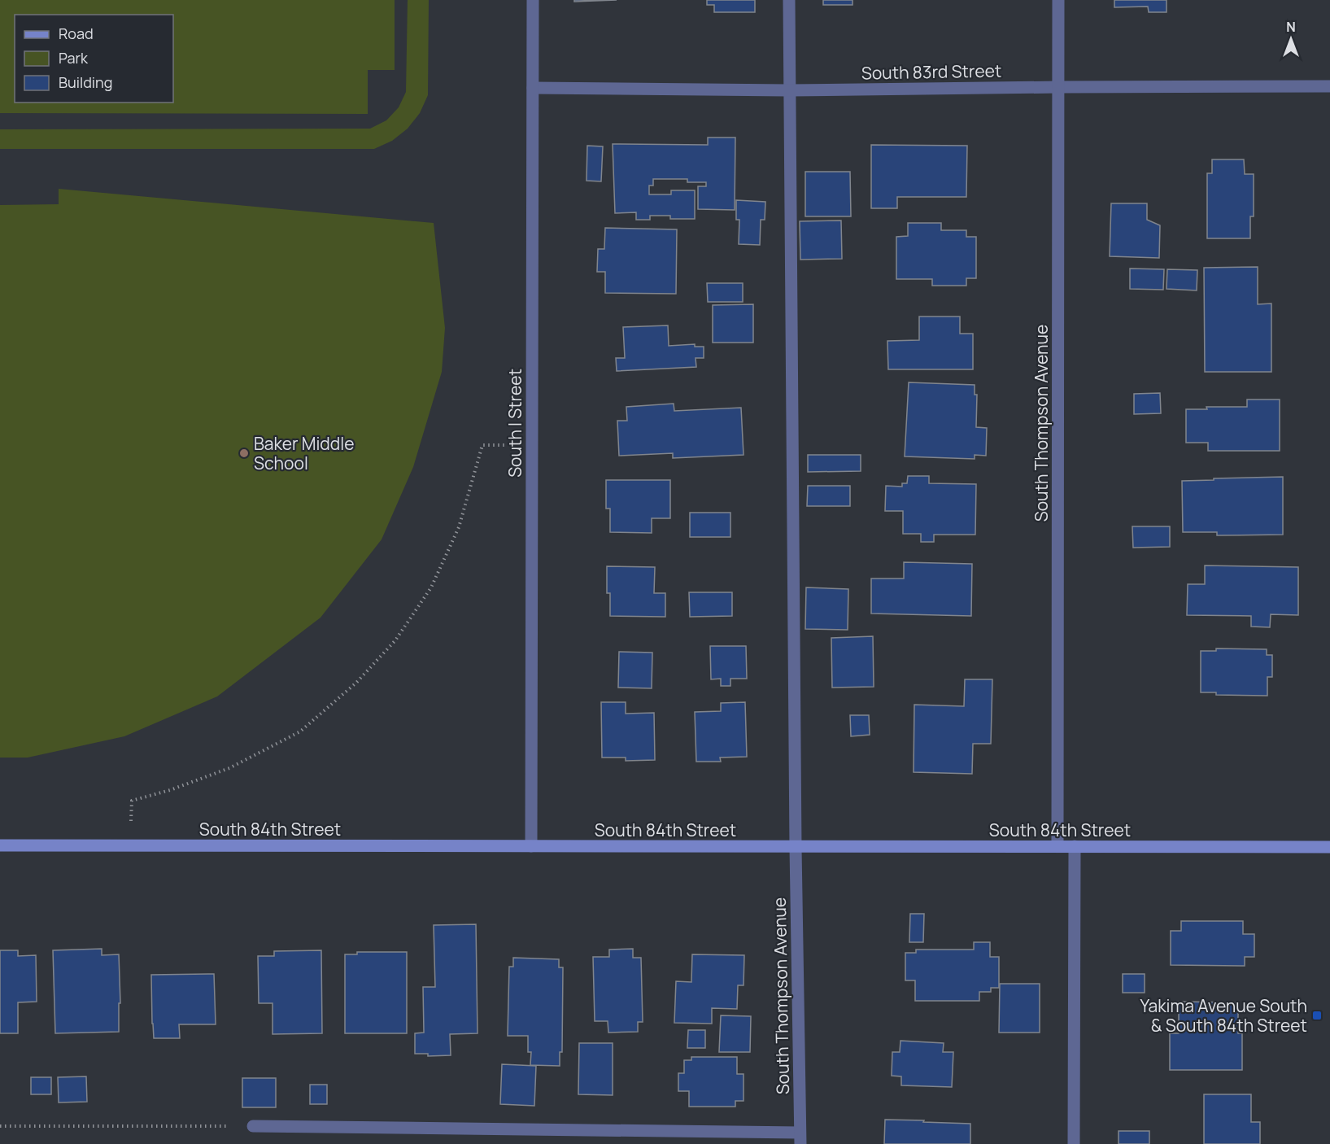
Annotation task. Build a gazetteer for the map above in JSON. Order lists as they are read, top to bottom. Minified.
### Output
{"streets":{"main road":["South 84th Street"],"street":["South 83rd Street","South I Street","South Thompson Avenue"]},"crossings":[["South 83rd Street","South I Street"],["South 83rd Street","South Thompson Avenue"],["South I Street","South 84th Street"],["South Thompson Avenue","South 84th Street"]],"places":{"other":["Baker Middle School"],"transit":["Yakima Avenue South & South 84th Street"]},"legend":["Road","Park","Building"],"north":"top"}
